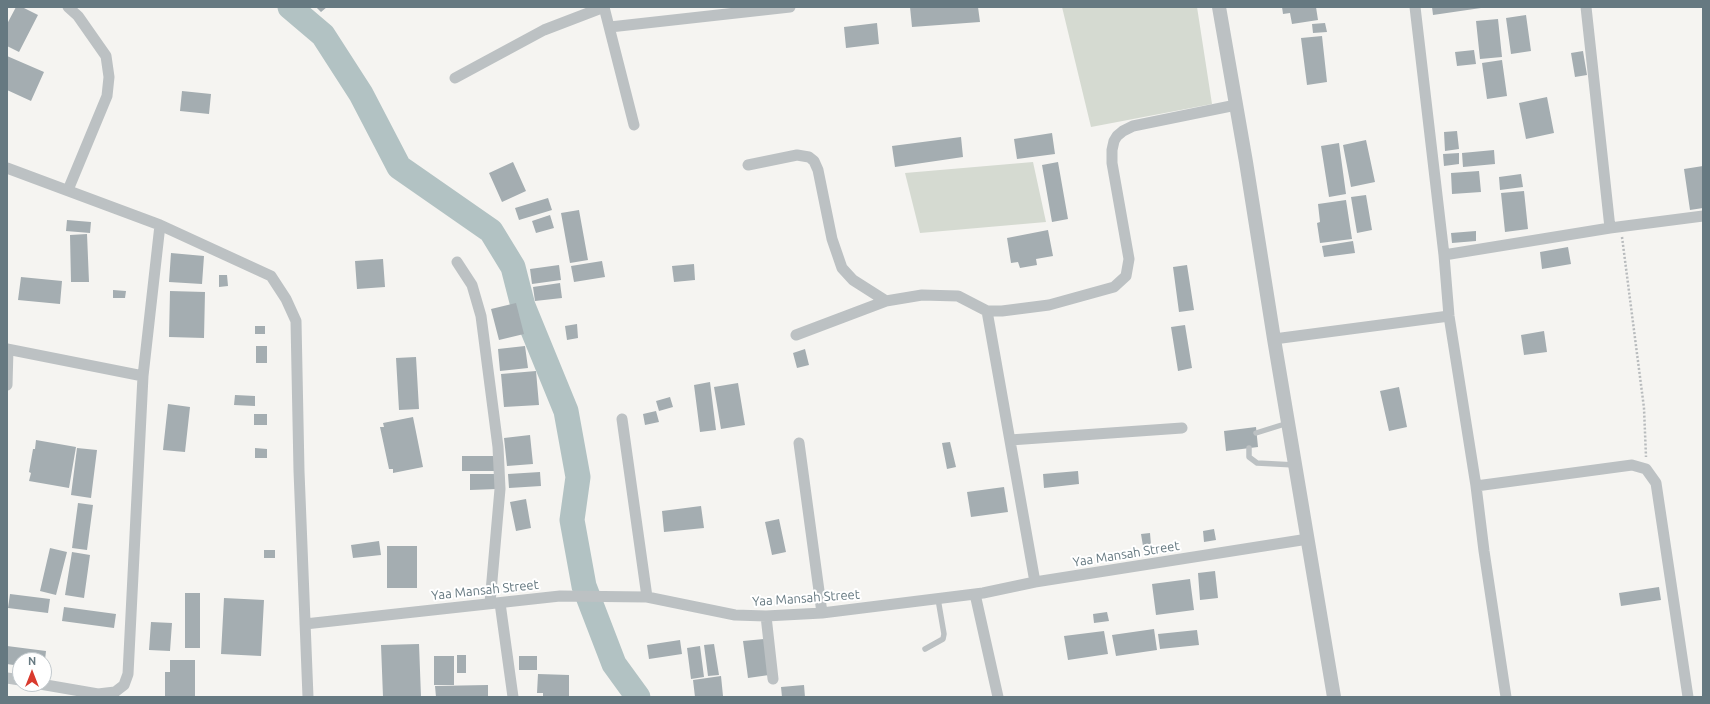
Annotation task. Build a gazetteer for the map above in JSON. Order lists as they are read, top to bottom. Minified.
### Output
{"streets":{"street":["Yaa Mansah Street"]},"north":"top"}
